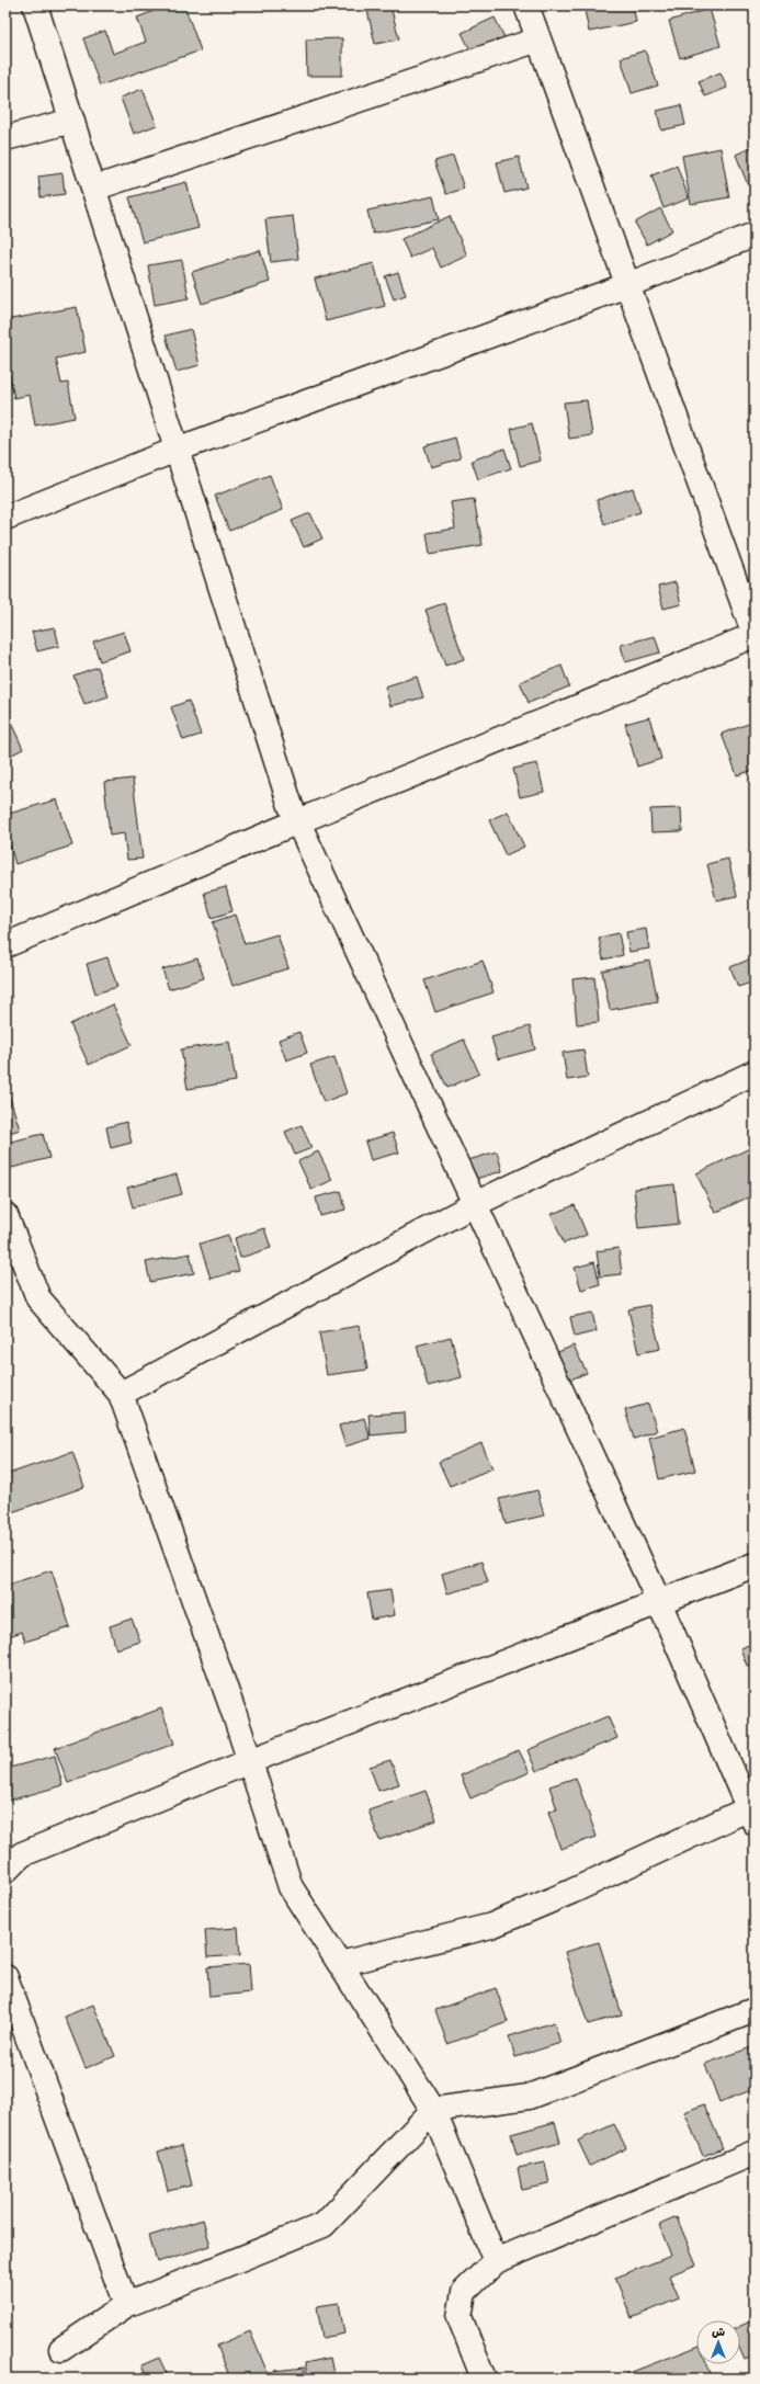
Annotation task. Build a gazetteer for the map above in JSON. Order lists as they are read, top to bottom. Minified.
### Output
{"north":"top"}
